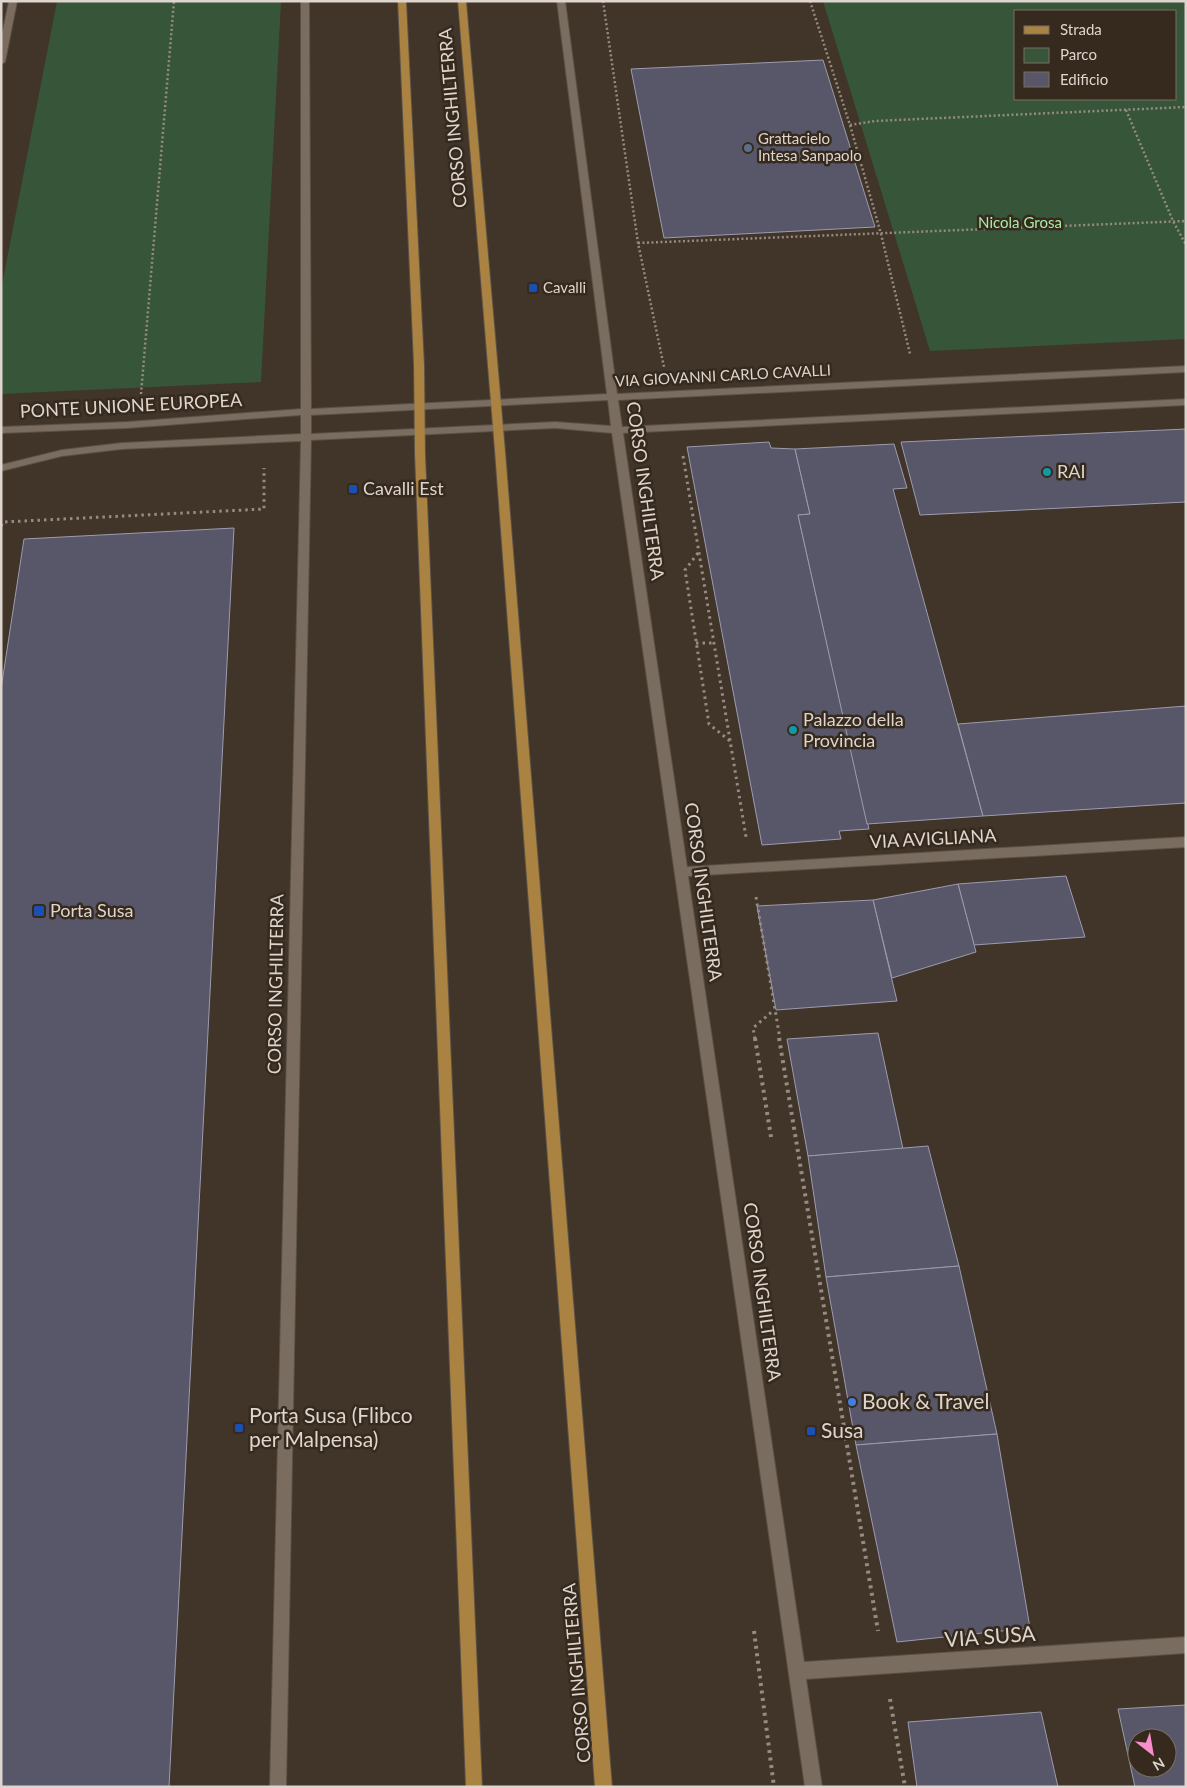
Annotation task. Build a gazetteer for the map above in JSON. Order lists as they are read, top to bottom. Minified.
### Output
{"streets":{"main road":["CORSO INGHILTERRA"],"street":["VIA GIOVANNI CARLO CAVALLI","PONTE UNIONE EUROPEA","VIA AVIGLIANA","VIA SUSA"]},"crossings":[["CORSO INGHILTERRA","VIA GIOVANNI CARLO CAVALLI"],["CORSO INGHILTERRA","VIA AVIGLIANA"],["CORSO INGHILTERRA","VIA SUSA"],["VIA GIOVANNI CARLO CAVALLI","PONTE UNIONE EUROPEA"]],"parks":["Nicola Grosa"],"places":{"other":["Grattacielo Intesa Sanpaolo","RAI","Palazzo della Provincia","Book & Travel"],"transit":["Cavalli","Cavalli Est","Porta Susa","Porta Susa (Flibco per Malpensa)","Susa"]},"legend":["Strada","Parco","Edificio"],"north":"bottom right"}
